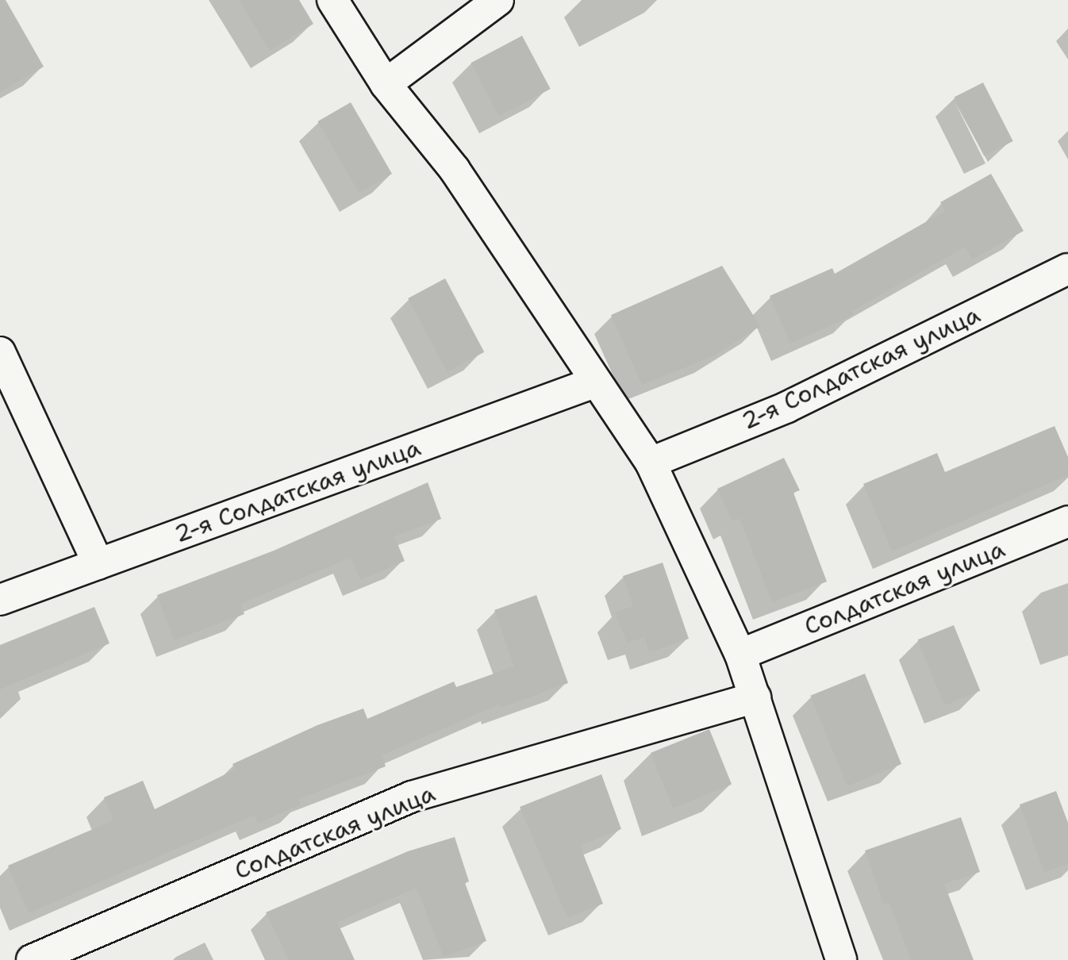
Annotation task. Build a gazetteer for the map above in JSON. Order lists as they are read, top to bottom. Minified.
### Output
{"streets":{"street":["2-я Солдатская улица","Солдатская улица"]}}
